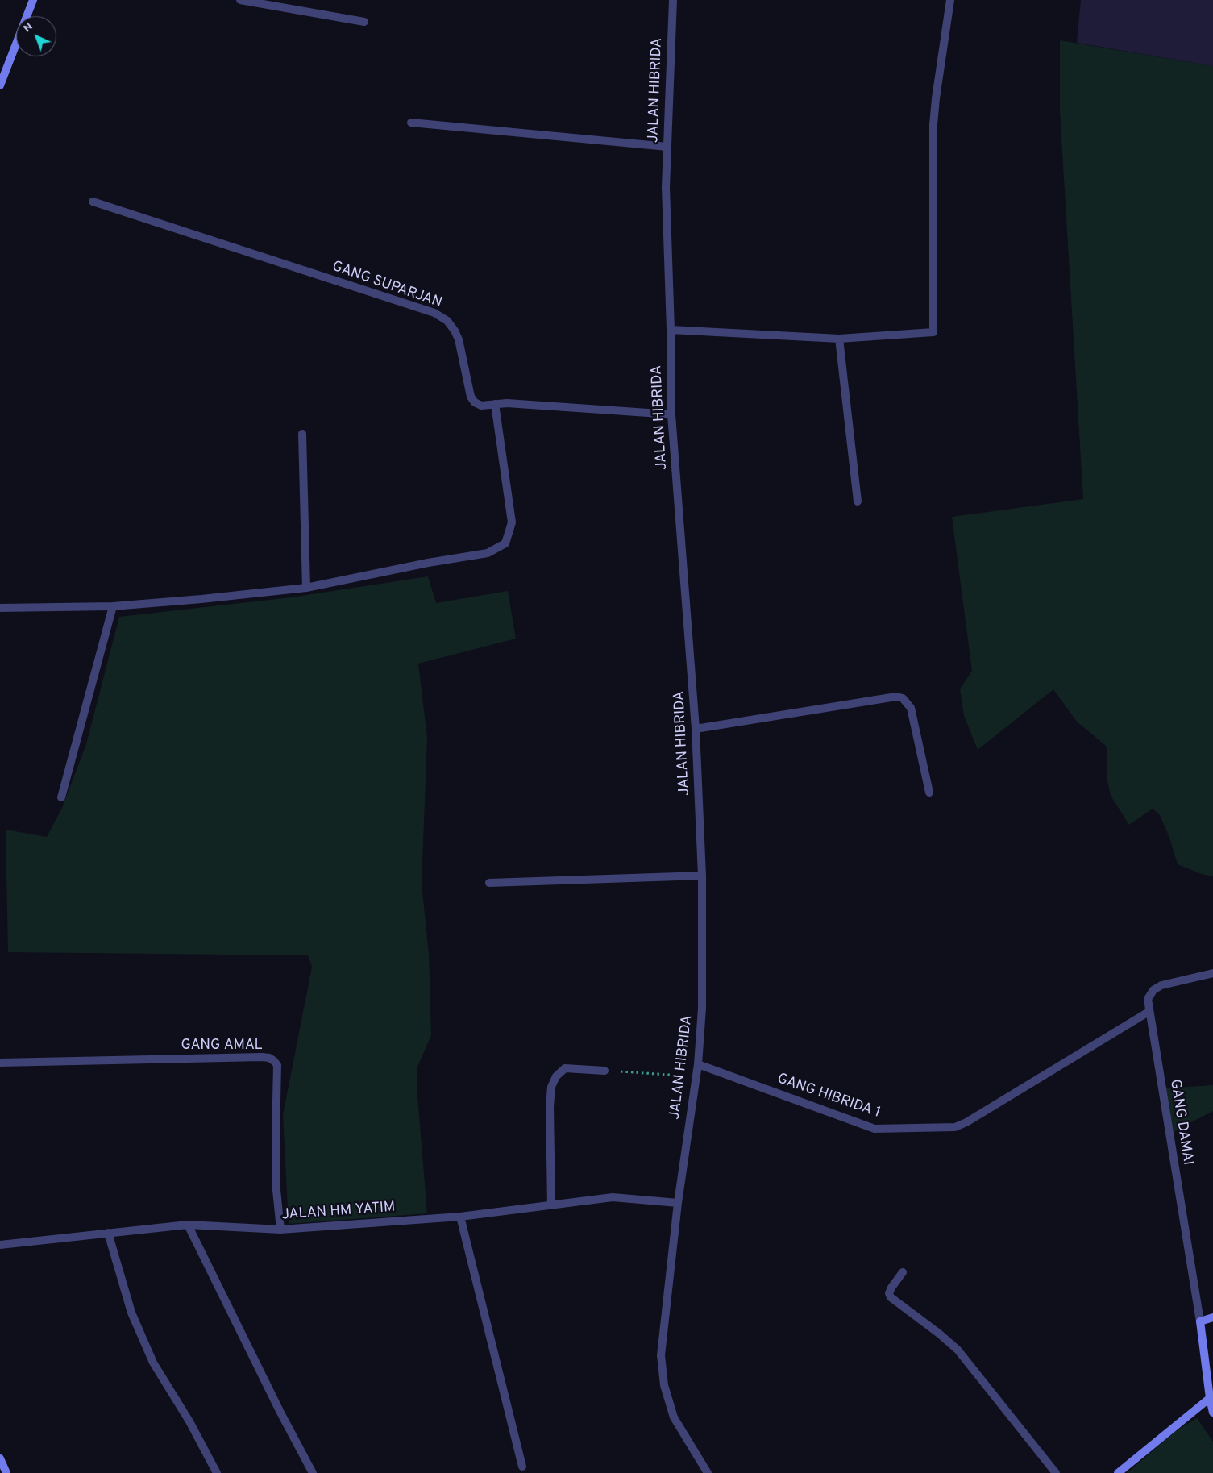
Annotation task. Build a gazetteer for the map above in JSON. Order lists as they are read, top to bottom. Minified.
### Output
{"streets":{"street":["JALAN HIBRIDA","GANG SUPARJAN","GANG AMAL","GANG HIBRIDA 1","GANG DAMAI","JALAN HM YATIM"]},"crossings":[["JALAN HIBRIDA","GANG SUPARJAN"],["JALAN HIBRIDA","GANG HIBRIDA 1"],["JALAN HIBRIDA","JALAN HM YATIM"],["GANG AMAL","JALAN HM YATIM"],["GANG HIBRIDA 1","GANG DAMAI"]],"north":"top left"}
